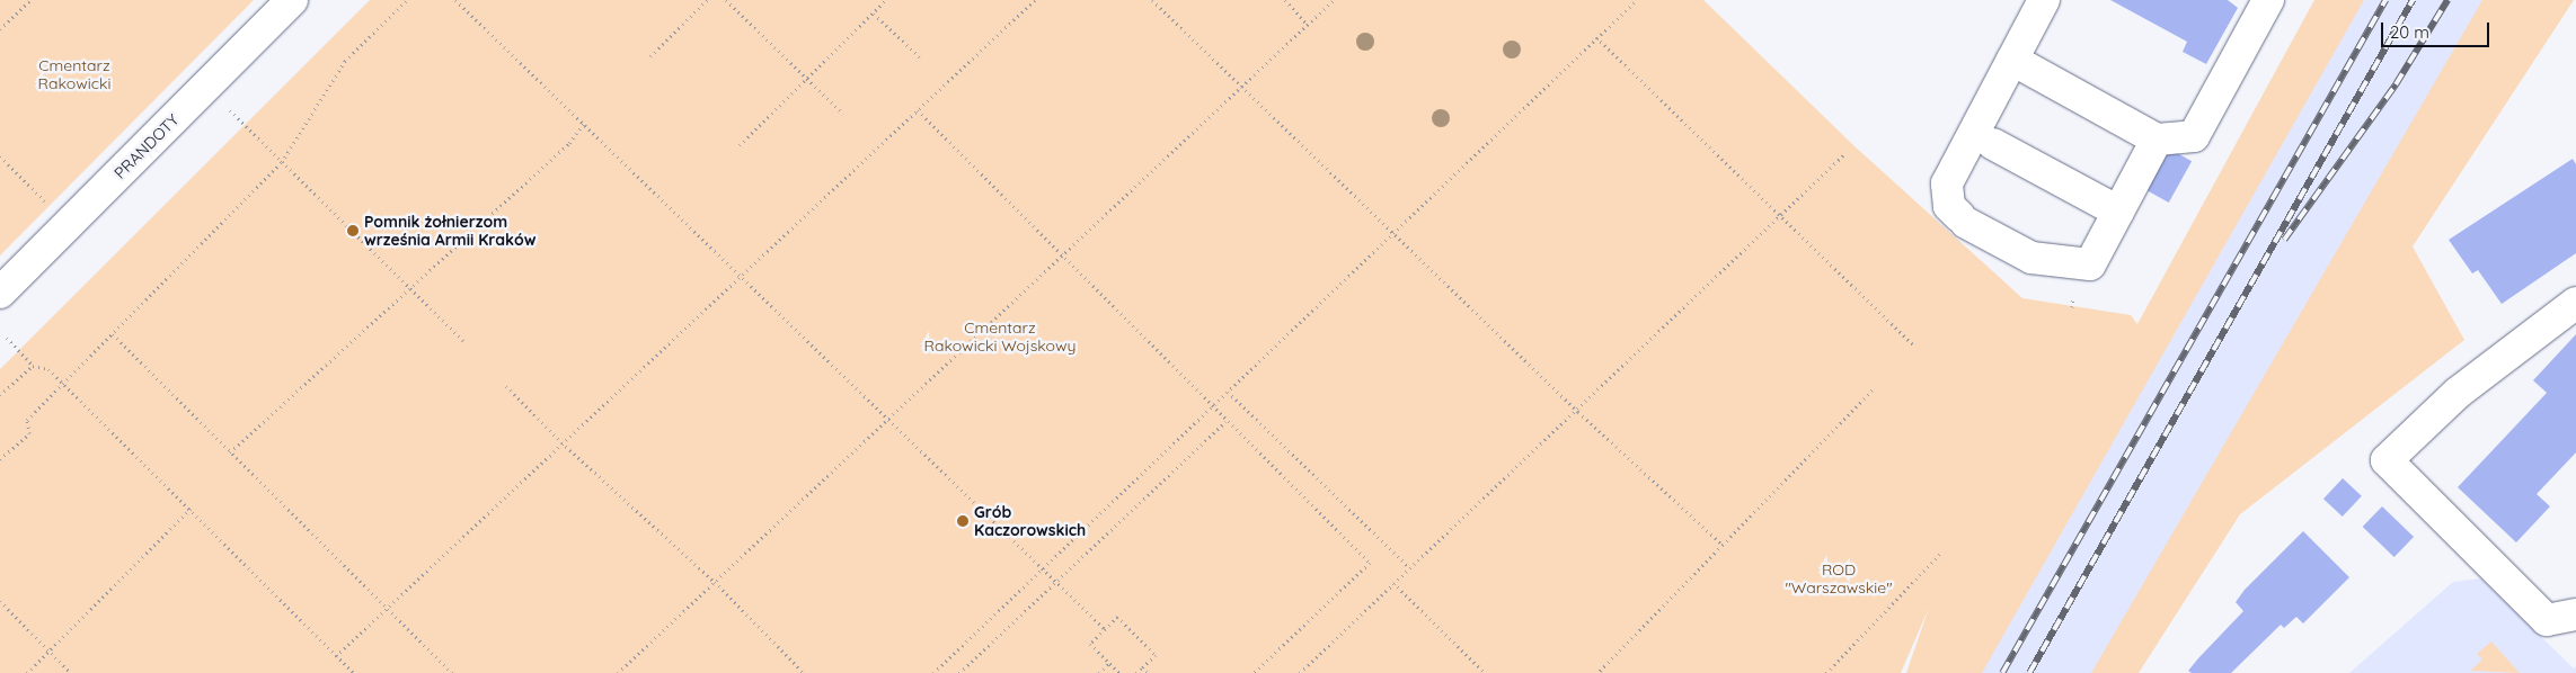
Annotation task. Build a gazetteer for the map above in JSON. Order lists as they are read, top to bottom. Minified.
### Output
{"streets":{"street":["PRANDOTY"]},"parks":["Cmentarz Rakowicki","Cmentarz Rakowicki Wojskowy","ROD \"Warszawskie\""],"places":["Pomnik żołnierzom września Armii Kraków","Grób Kaczorowskich"],"scale_bar":"20 m"}
